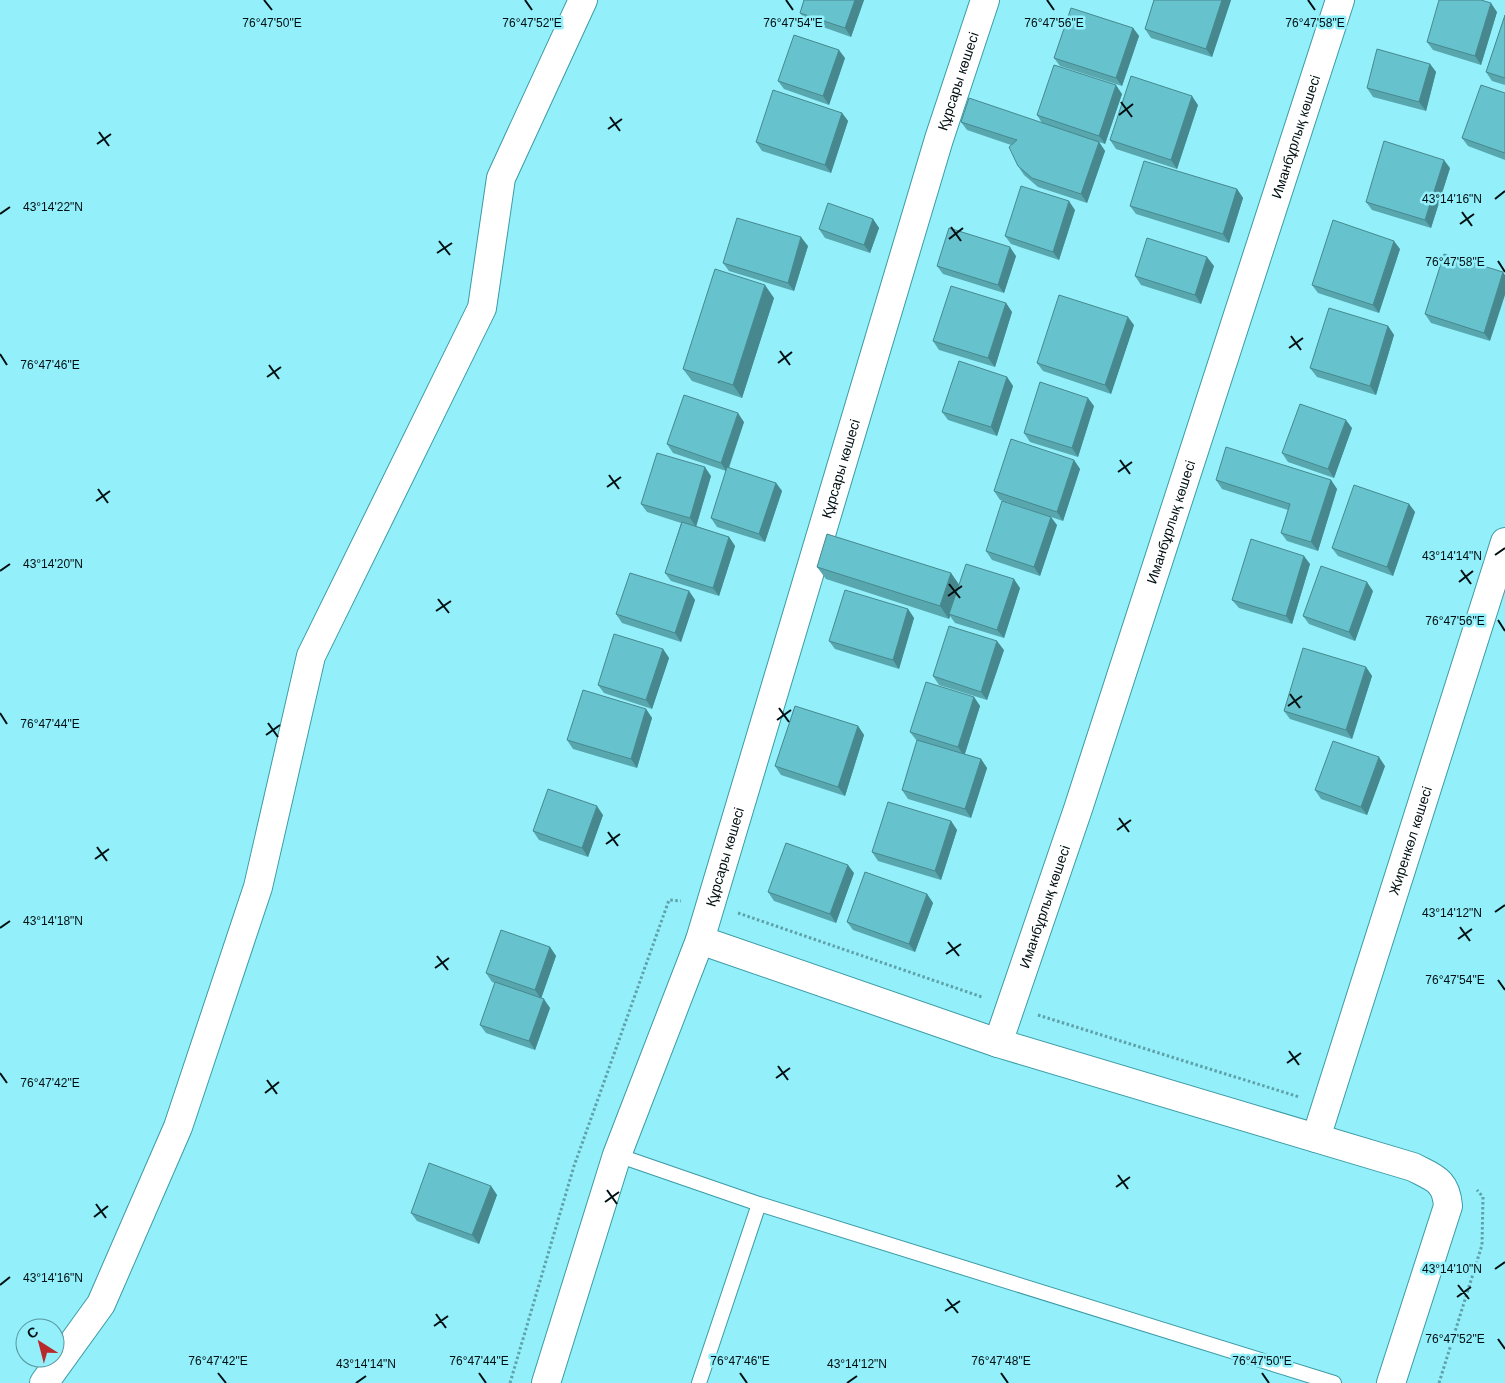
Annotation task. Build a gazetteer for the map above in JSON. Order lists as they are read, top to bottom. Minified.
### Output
{"streets":{"street":["Құрсары көшесі","Иманбұрлық көшесі","Жиренкөл көшесі"]},"north":"top left","coordinates":["76°47'50\"E","76°47'52\"E","76°47'54\"E","76°47'56\"E","76°47'58\"E","43°14'16\"N","43°14'22\"N","76°47'46\"E","43°14'14\"N","43°14'20\"N","76°47'44\"E","43°14'12\"N","43°14'18\"N","76°47'42\"E","43°14'10\"N","76°47'48\"E"]}
